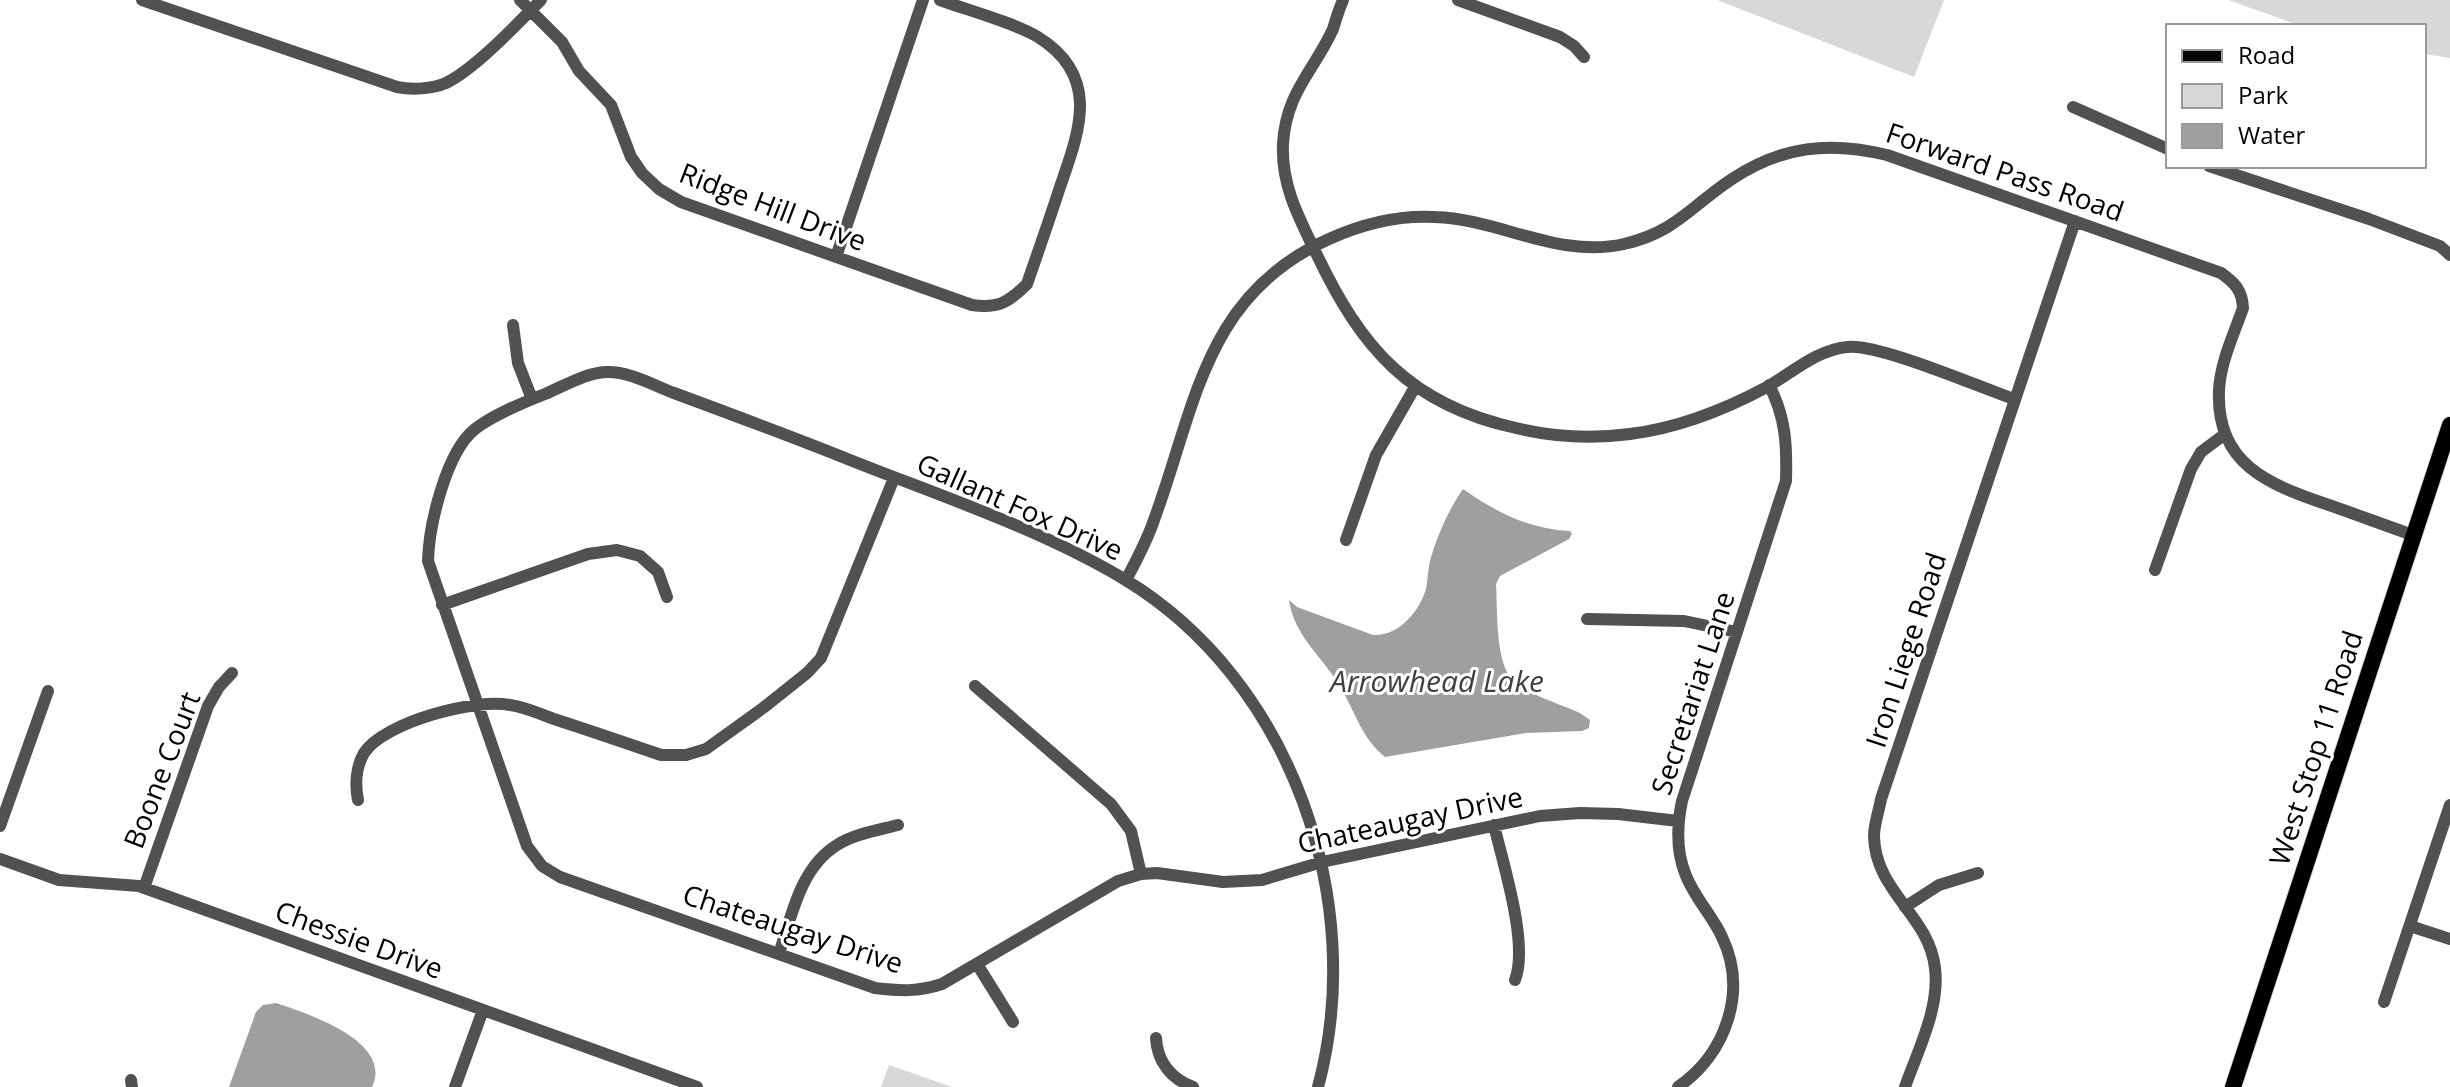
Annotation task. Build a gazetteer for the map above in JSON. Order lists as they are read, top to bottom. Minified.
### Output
{"streets":{"main road":["West Stop 11 Road"],"street":["Forward Pass Road","Ridge Hill Drive","Gallant Fox Drive","Iron Liege Road","Secretariat Lane","Boone Court","Chateaugay Drive","Chessie Drive"]},"crossings":[["Forward Pass Road","Gallant Fox Drive"],["Forward Pass Road","Iron Liege Road"],["Gallant Fox Drive","Chateaugay Drive"],["Secretariat Lane","Chateaugay Drive"],["Boone Court","Chessie Drive"]],"water":["Arrowhead Lake"],"legend":["Road","Park","Water"]}
